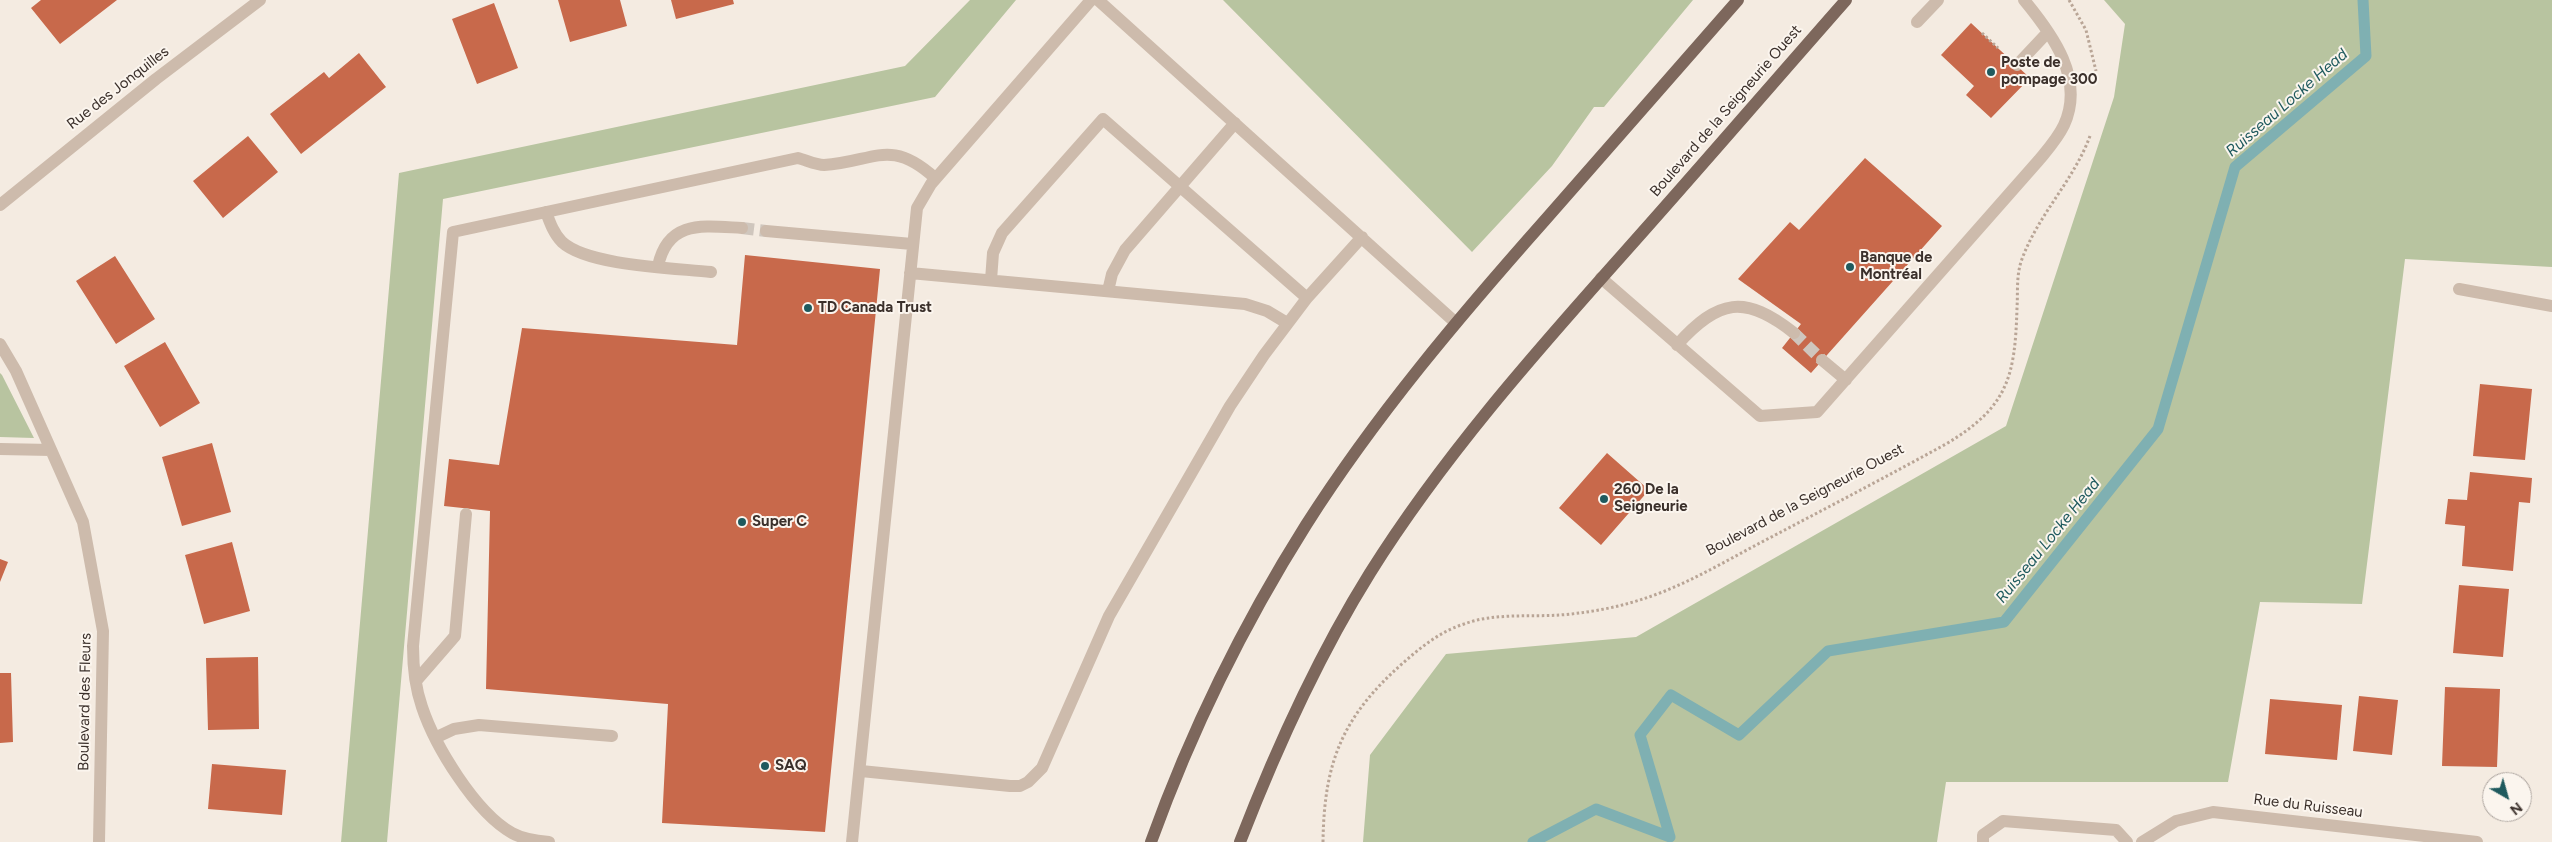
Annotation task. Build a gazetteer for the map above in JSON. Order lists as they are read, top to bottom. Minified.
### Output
{"streets":{"main road":["Boulevard de la Seigneurie Ouest"],"street":["Rue des Jonquilles","Boulevard des Fleurs","Rue du Ruisseau"]},"water":["Ruisseau Locke Head"],"places":["Poste de pompage 300","Banque de Montréal","TD Canada Trust","260 De la Seigneurie","Super C","SAQ"],"north":"bottom right"}
